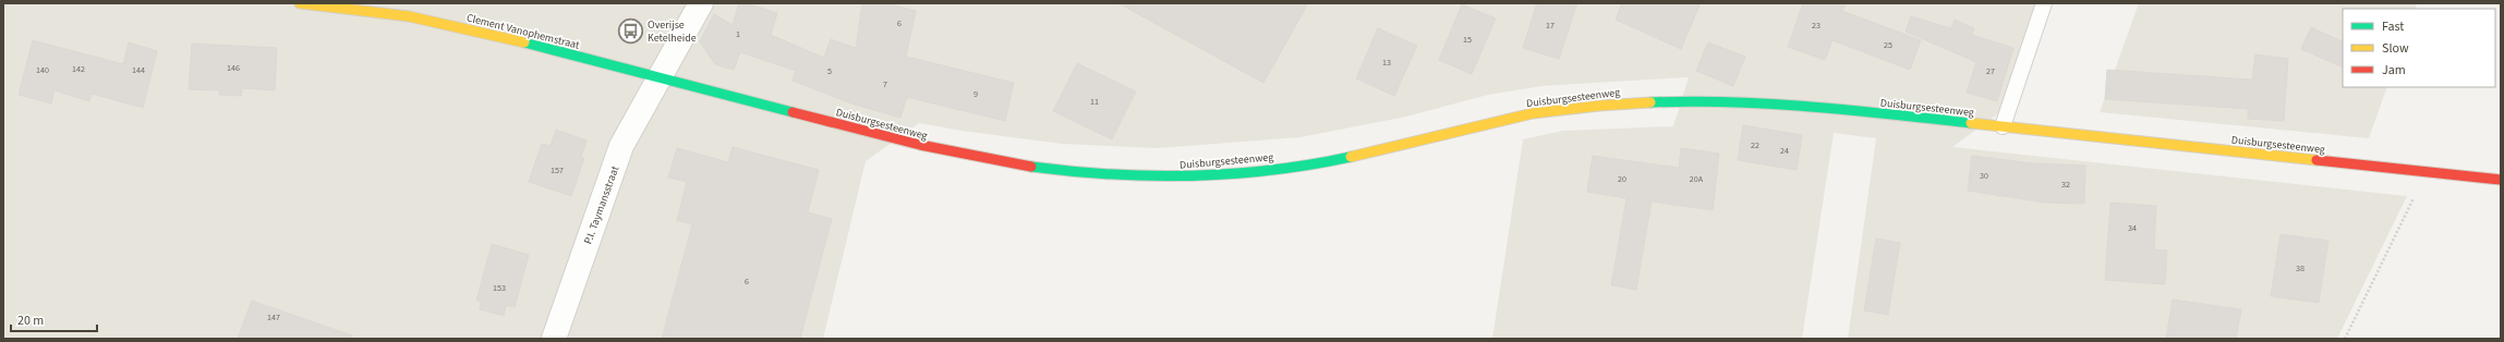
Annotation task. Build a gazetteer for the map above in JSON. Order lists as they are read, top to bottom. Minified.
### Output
{"streets":{"street":["Clement Vanophemstraat","Duisburgsesteenweg","P.I. Taymansstraat"]},"crossings":[["Clement Vanophemstraat","Duisburgsesteenweg"],["Clement Vanophemstraat","P.I. Taymansstraat"],["Duisburgsesteenweg","P.I. Taymansstraat"]],"places":{"bus stop":["Overijse Ketelheide"]},"house_numbers":["6","17","23","1","15","25","13","146","142","140","144","5","27","7","9","11","22","24","157","30","20","20A","32","34","38","6","153","147"],"legend":["Fast","Slow","Jam"],"scale_bar":"20 m"}
